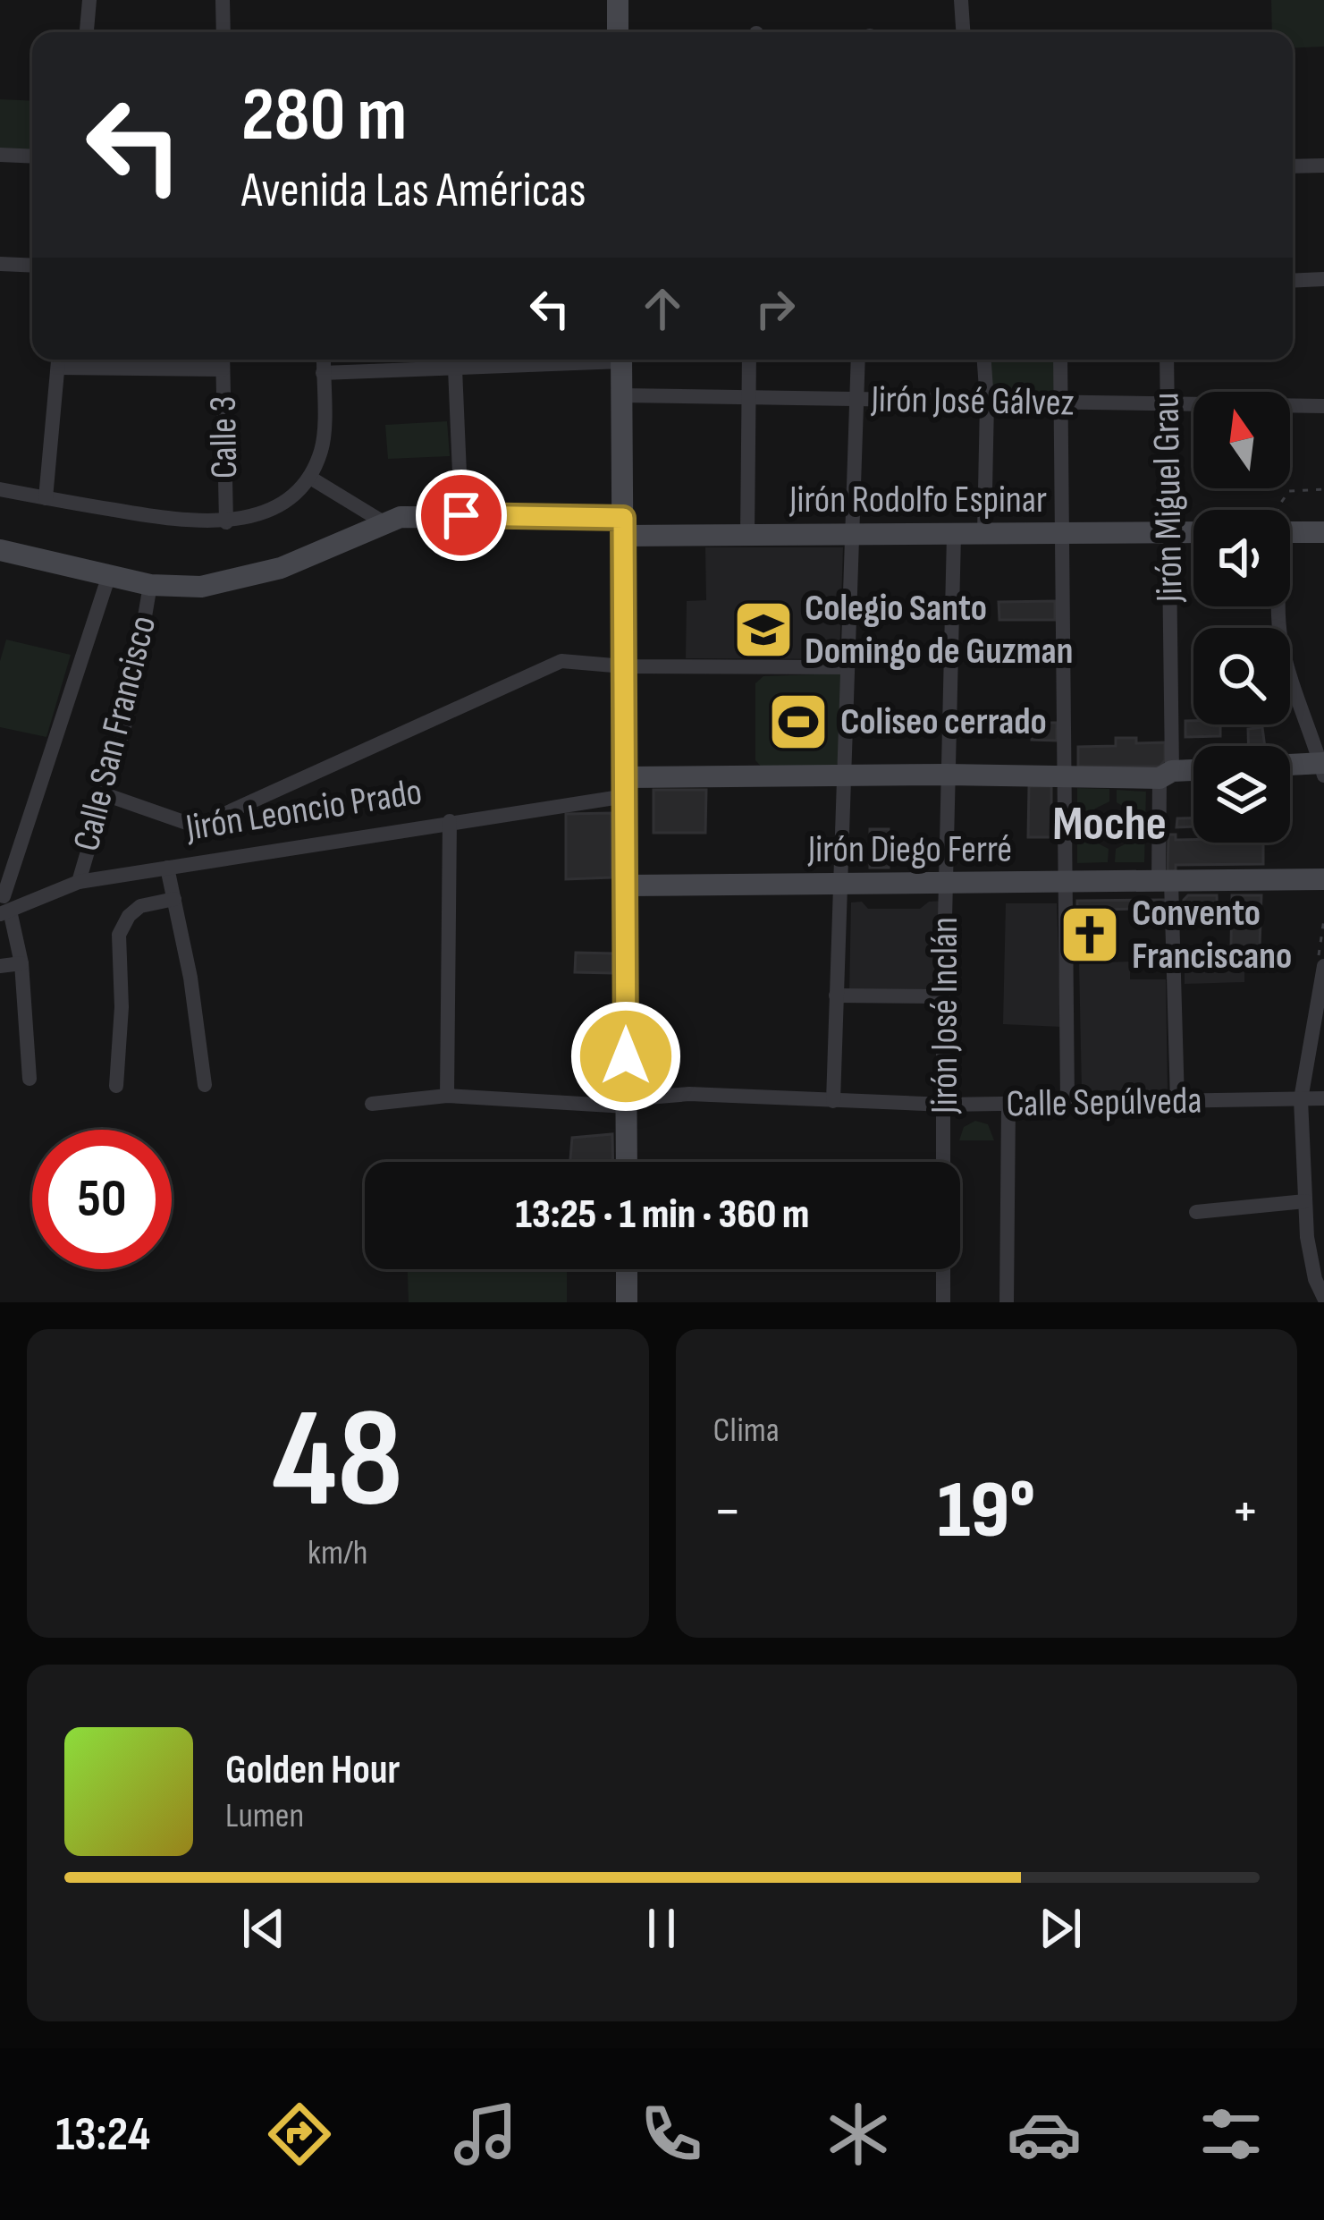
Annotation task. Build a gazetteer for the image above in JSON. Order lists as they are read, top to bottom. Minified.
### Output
{"streets":{"street":["Jirón José Gálvez","Calle 3","Jirón Miguel Grau","Jirón Rodolfo Espinar","Calle San Francisco","Jirón Leoncio Prado","Jirón Diego Ferré","Jirón José Inclán","Calle Sepúlveda"]},"crossings":[["Jirón José Gálvez","Jirón Miguel Grau"],["Jirón Miguel Grau","Jirón Rodolfo Espinar"],["Jirón Miguel Grau","Jirón Leoncio Prado"],["Jirón Miguel Grau","Jirón Diego Ferré"],["Jirón Miguel Grau","Calle Sepúlveda"],["Jirón Rodolfo Espinar","Calle San Francisco"],["Jirón Rodolfo Espinar","Jirón José Inclán"],["Calle San Francisco","Jirón Leoncio Prado"],["Jirón Leoncio Prado","Jirón José Inclán"],["Jirón Diego Ferré","Jirón José Inclán"],["Jirón José Inclán","Calle Sepúlveda"]],"districts":["Moche"],"places":{"school or university":["Colegio Santo Domingo de Guzman"],"sports":["Coliseo cerrado"],"church":["Convento Franciscano"]},"north":"top","page":{"turn":["280 m","Avenida Las Américas"],"limit":"50","trip":"13:25 · 1 min · 360 m","tile":[["48","km/h"],"Clima"],"heat":["−","19°","+"],"song":["Golden Hour","Lumen"],"tabs":"13:24"}}
